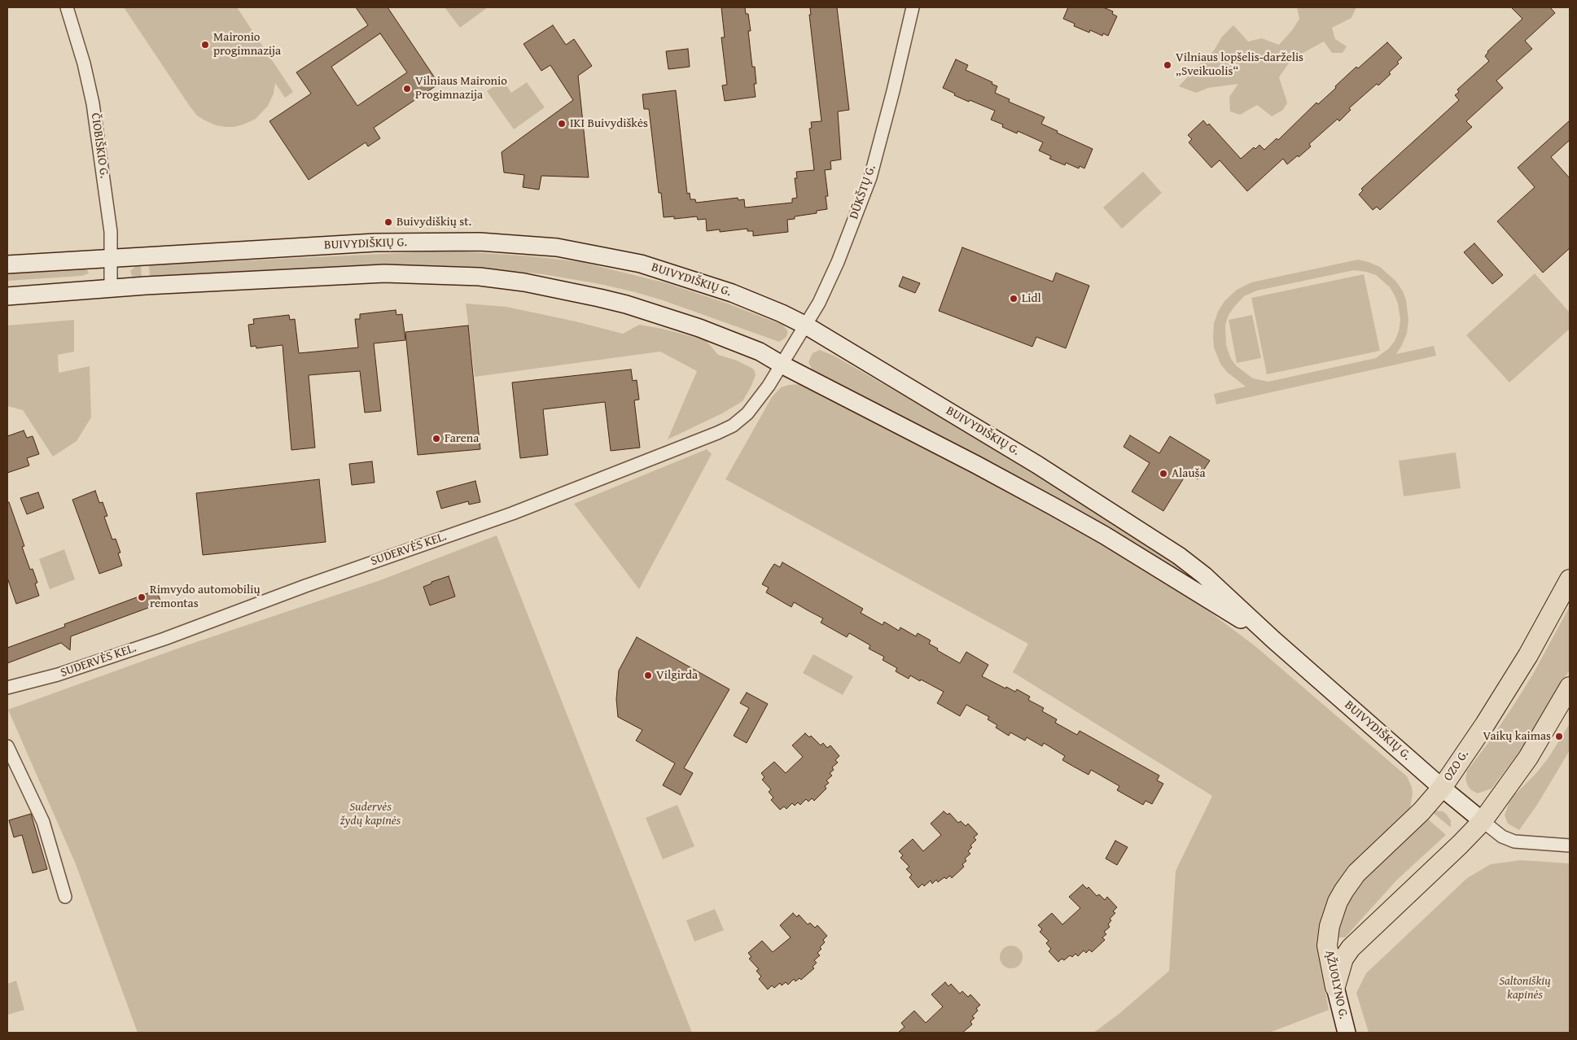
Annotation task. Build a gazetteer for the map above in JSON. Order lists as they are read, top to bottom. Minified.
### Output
{"streets":{"main road":["BUIVYDIŠKIŲ G.","OZO G.","ĄŽUOLYNO G."],"street":["ČIOBIŠKIO G.","DŪKŠTŲ G.","SUDERVĖS KEL."]},"crossings":[["ČIOBIŠKIO G.","BUIVYDIŠKIŲ G."],["DŪKŠTŲ G.","BUIVYDIŠKIŲ G."],["DŪKŠTŲ G.","SUDERVĖS KEL."],["BUIVYDIŠKIŲ G.","SUDERVĖS KEL."],["BUIVYDIŠKIŲ G.","OZO G."],["OZO G.","ĄŽUOLYNO G."]],"parks":["Sudervės žydų kapinės","Saltoniškių kapinės"],"places":["Maironio progimnazija","Vilniaus lopšelis-darželis „Sveikuolis“","Vilniaus Maironio Progimnazija","IKI Buivydiškės","Buivydiškių st.","Lidl","Farena","Alauša","Rimvydo automobilių remontas","Vilgirda","Vaikų kaimas"]}
